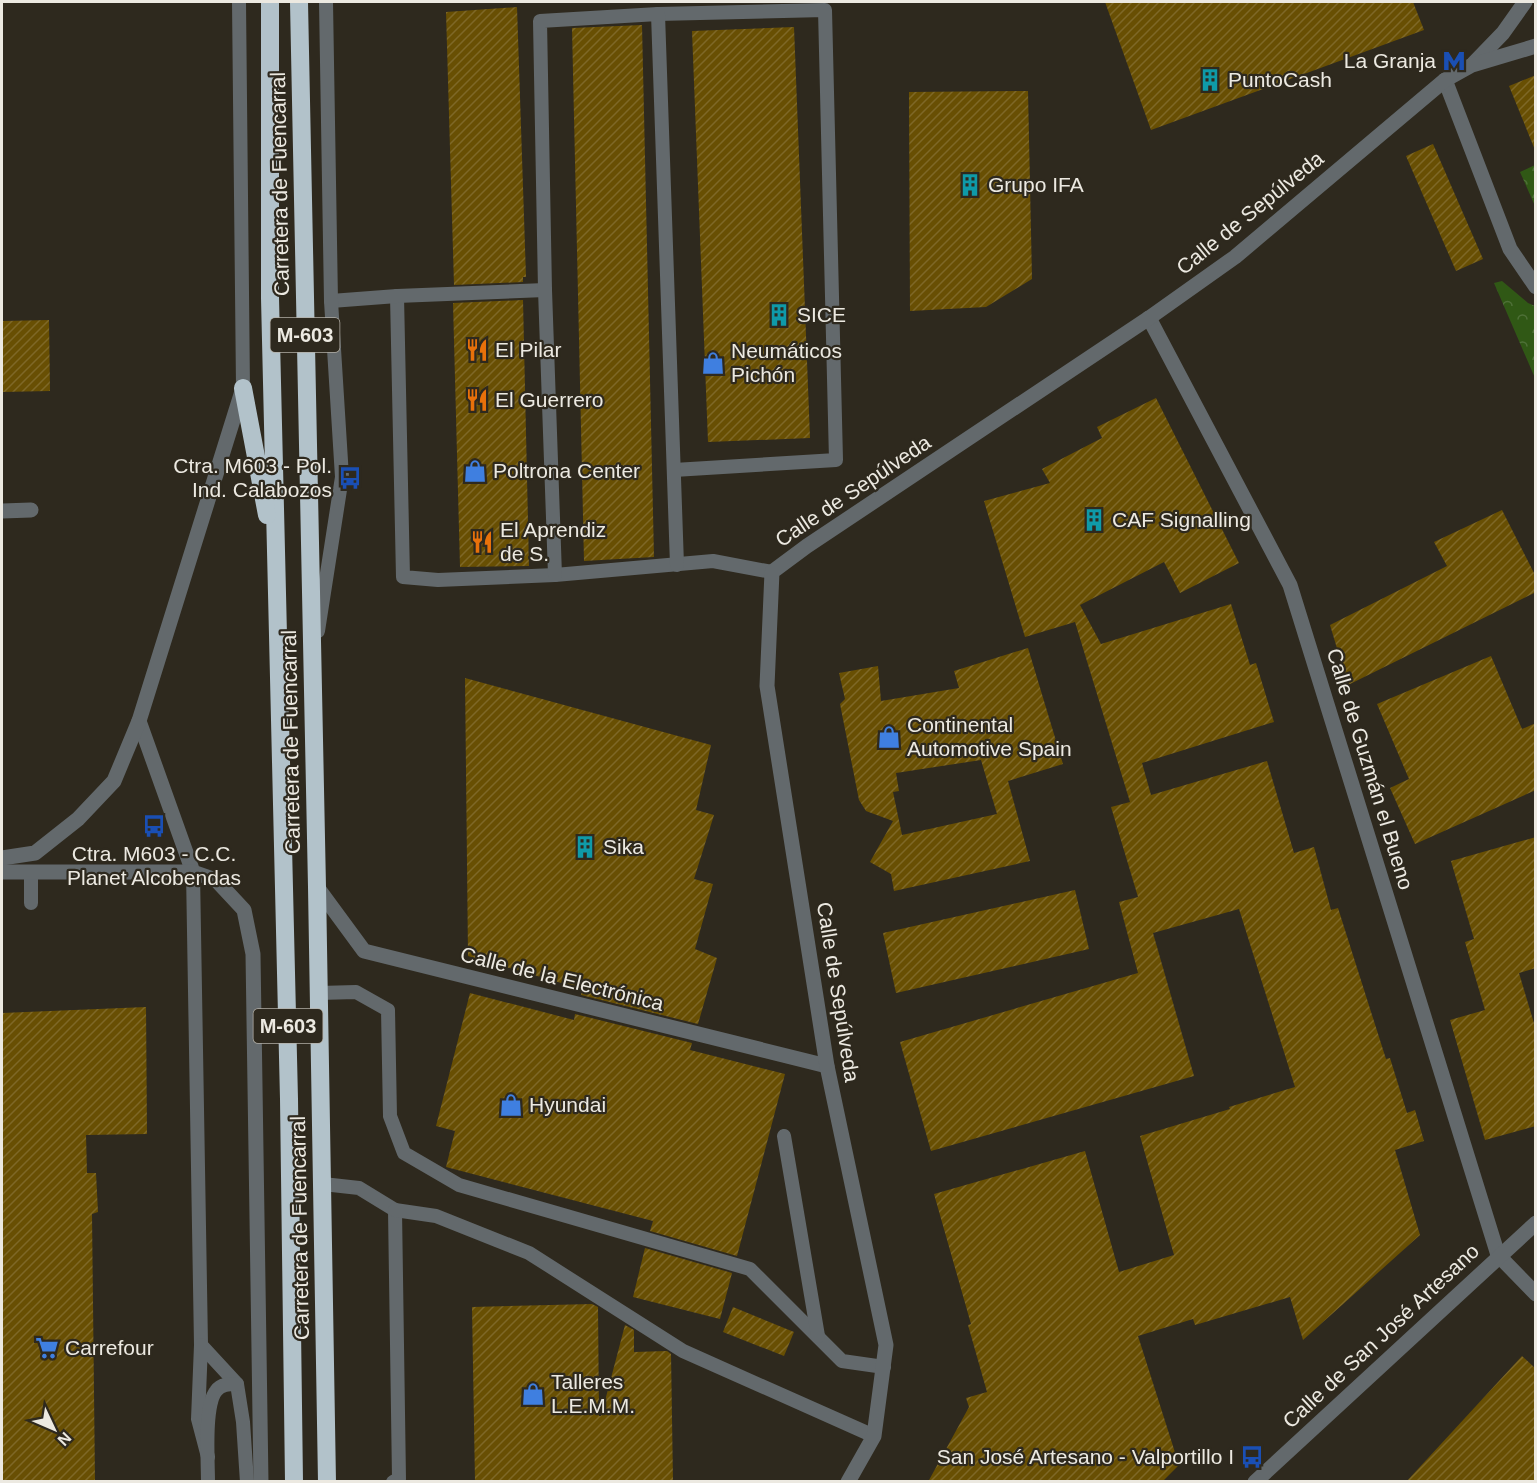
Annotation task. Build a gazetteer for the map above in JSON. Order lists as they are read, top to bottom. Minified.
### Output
{"streets":{"highway":["Carretera de Fuencarral","M-603"],"street":["Calle de Sepúlveda","Calle de Guzmán el Bueno","Calle de la Electrónica","Calle de San José Artesano"]},"crossings":[["Carretera de Fuencarral","Calle de la Electrónica"],["Calle de Sepúlveda","Calle de Guzmán el Bueno"],["Calle de Sepúlveda","Calle de la Electrónica"],["Calle de Guzmán el Bueno","Calle de San José Artesano"]],"places":{"metro station":["La Granja"],"building":["PuntoCash","Grupo IFA","SICE","CAF Signalling","Sika"],"restaurant":["El Pilar","El Guerrero","El Aprendiz de S."],"shop":["Neumáticos Pichón","Poltrona Center","Continental Automotive Spain","Hyundai","Talleres L.E.M.M."],"bus stop":["Ctra. M603 - Pol. Ind. Calabozos","Ctra. M603 - C.C. Planet Alcobendas","San José Artesano - Valportillo I"],"supermarket":["Carrefour"]},"north":"bottom right"}
